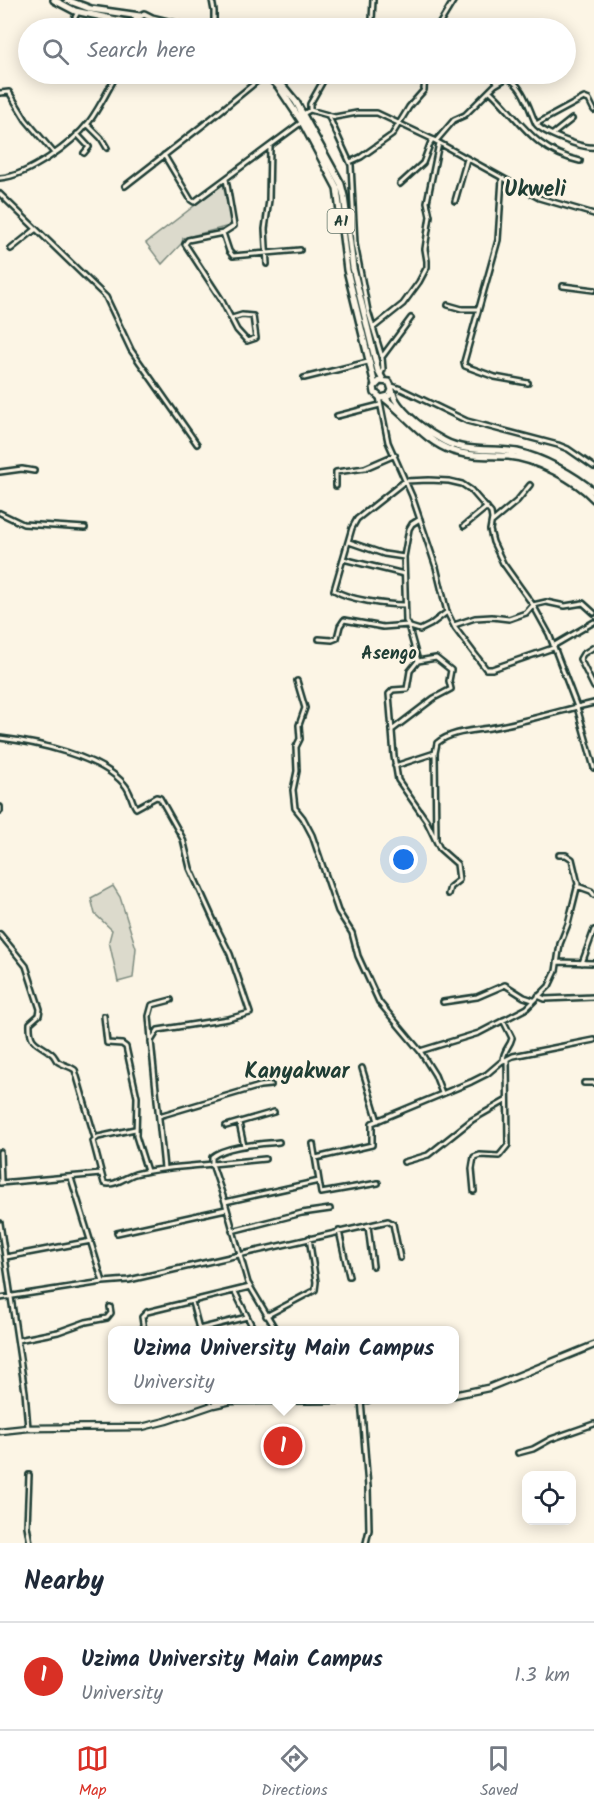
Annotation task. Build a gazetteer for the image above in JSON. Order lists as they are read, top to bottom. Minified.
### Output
{"streets":{"highway":["A1"]},"districts":["Ukweli","Asengo","Kanyakwar"],"page":{"search":"Search here","popup":["Uzima University Main Campus","University"],"pins":"1","heading":"Nearby","list":[{"mark":"1","name":"Uzima University Main Campus","note":"University","value":"1.3 km"}],"nav":["Map","Directions","Saved"]}}
